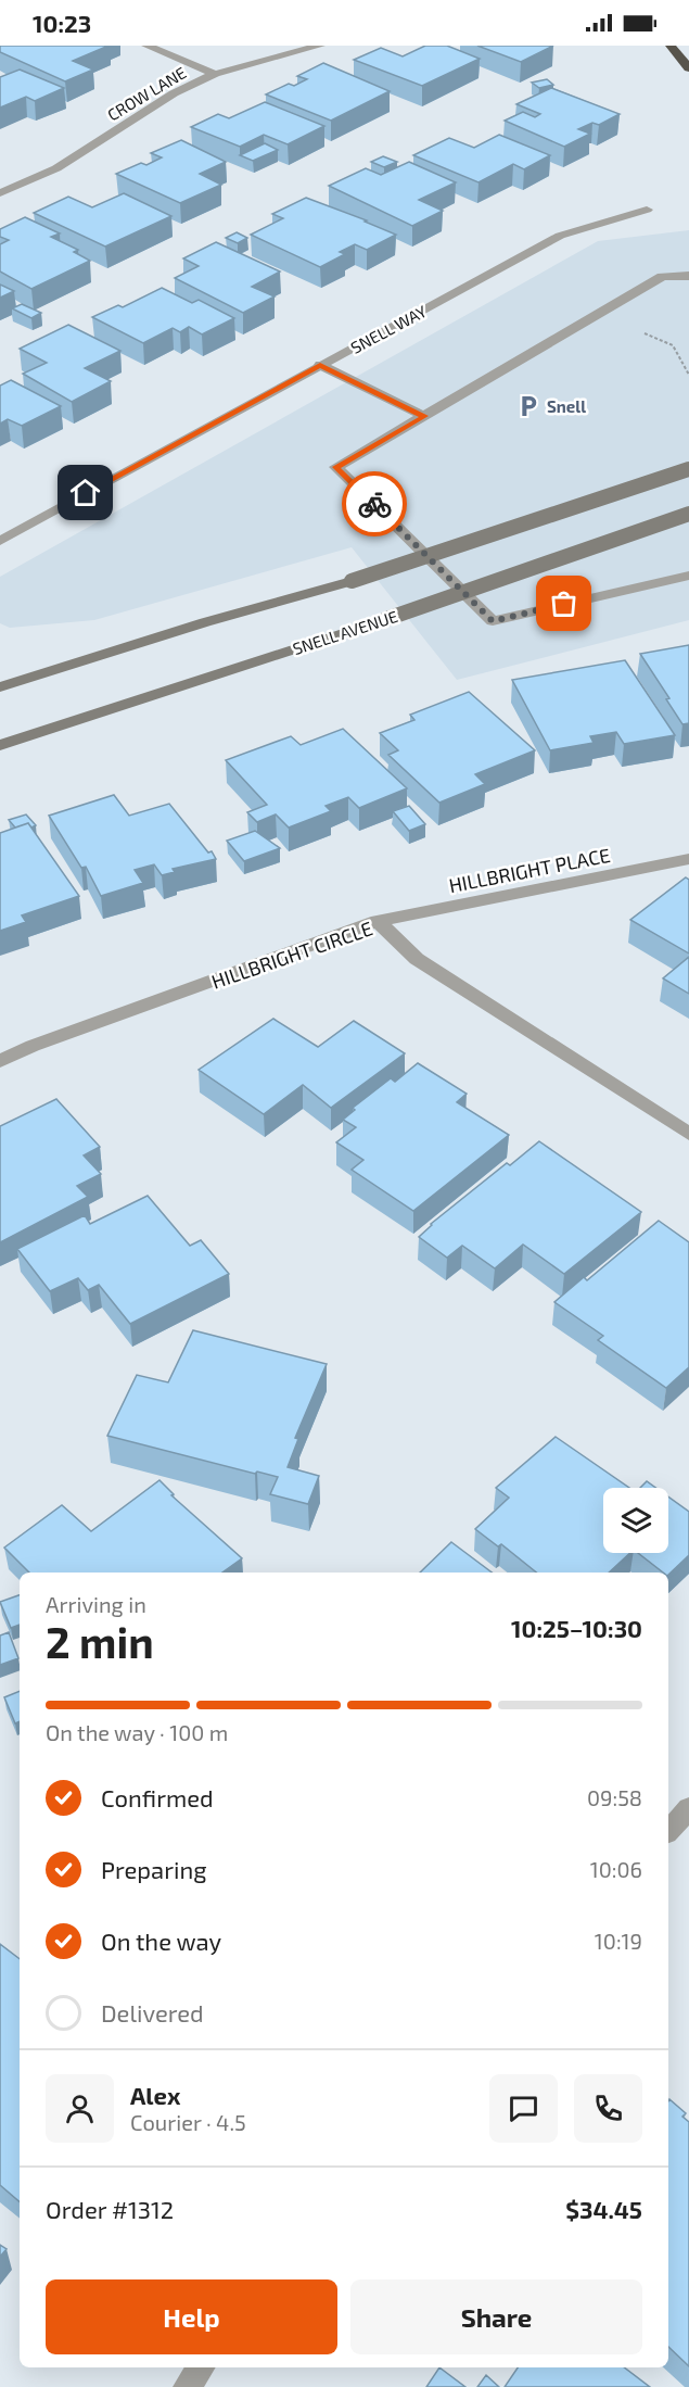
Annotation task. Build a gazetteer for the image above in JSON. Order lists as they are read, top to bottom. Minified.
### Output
{"streets":{"main road":["SNELL AVENUE"],"street":["CROW LANE","SNELL WAY","HILLBRIGHT PLACE","HILLBRIGHT CIRCLE"]},"crossings":[["HILLBRIGHT PLACE","HILLBRIGHT CIRCLE"]],"places":{"parking":["Snell"]},"page":{"status":"10:23","heading":["2 min","Arriving in","10:25–10:30"],"panel":["Alex","Courier · 4.5","Order #1312","$34.45"],"bar":"On the way · 100 m","list":[["Confirmed","09:58"],["Preparing","10:06"],["On the way","10:19"],"Delivered"],"buttons":["Help","Share"]}}
